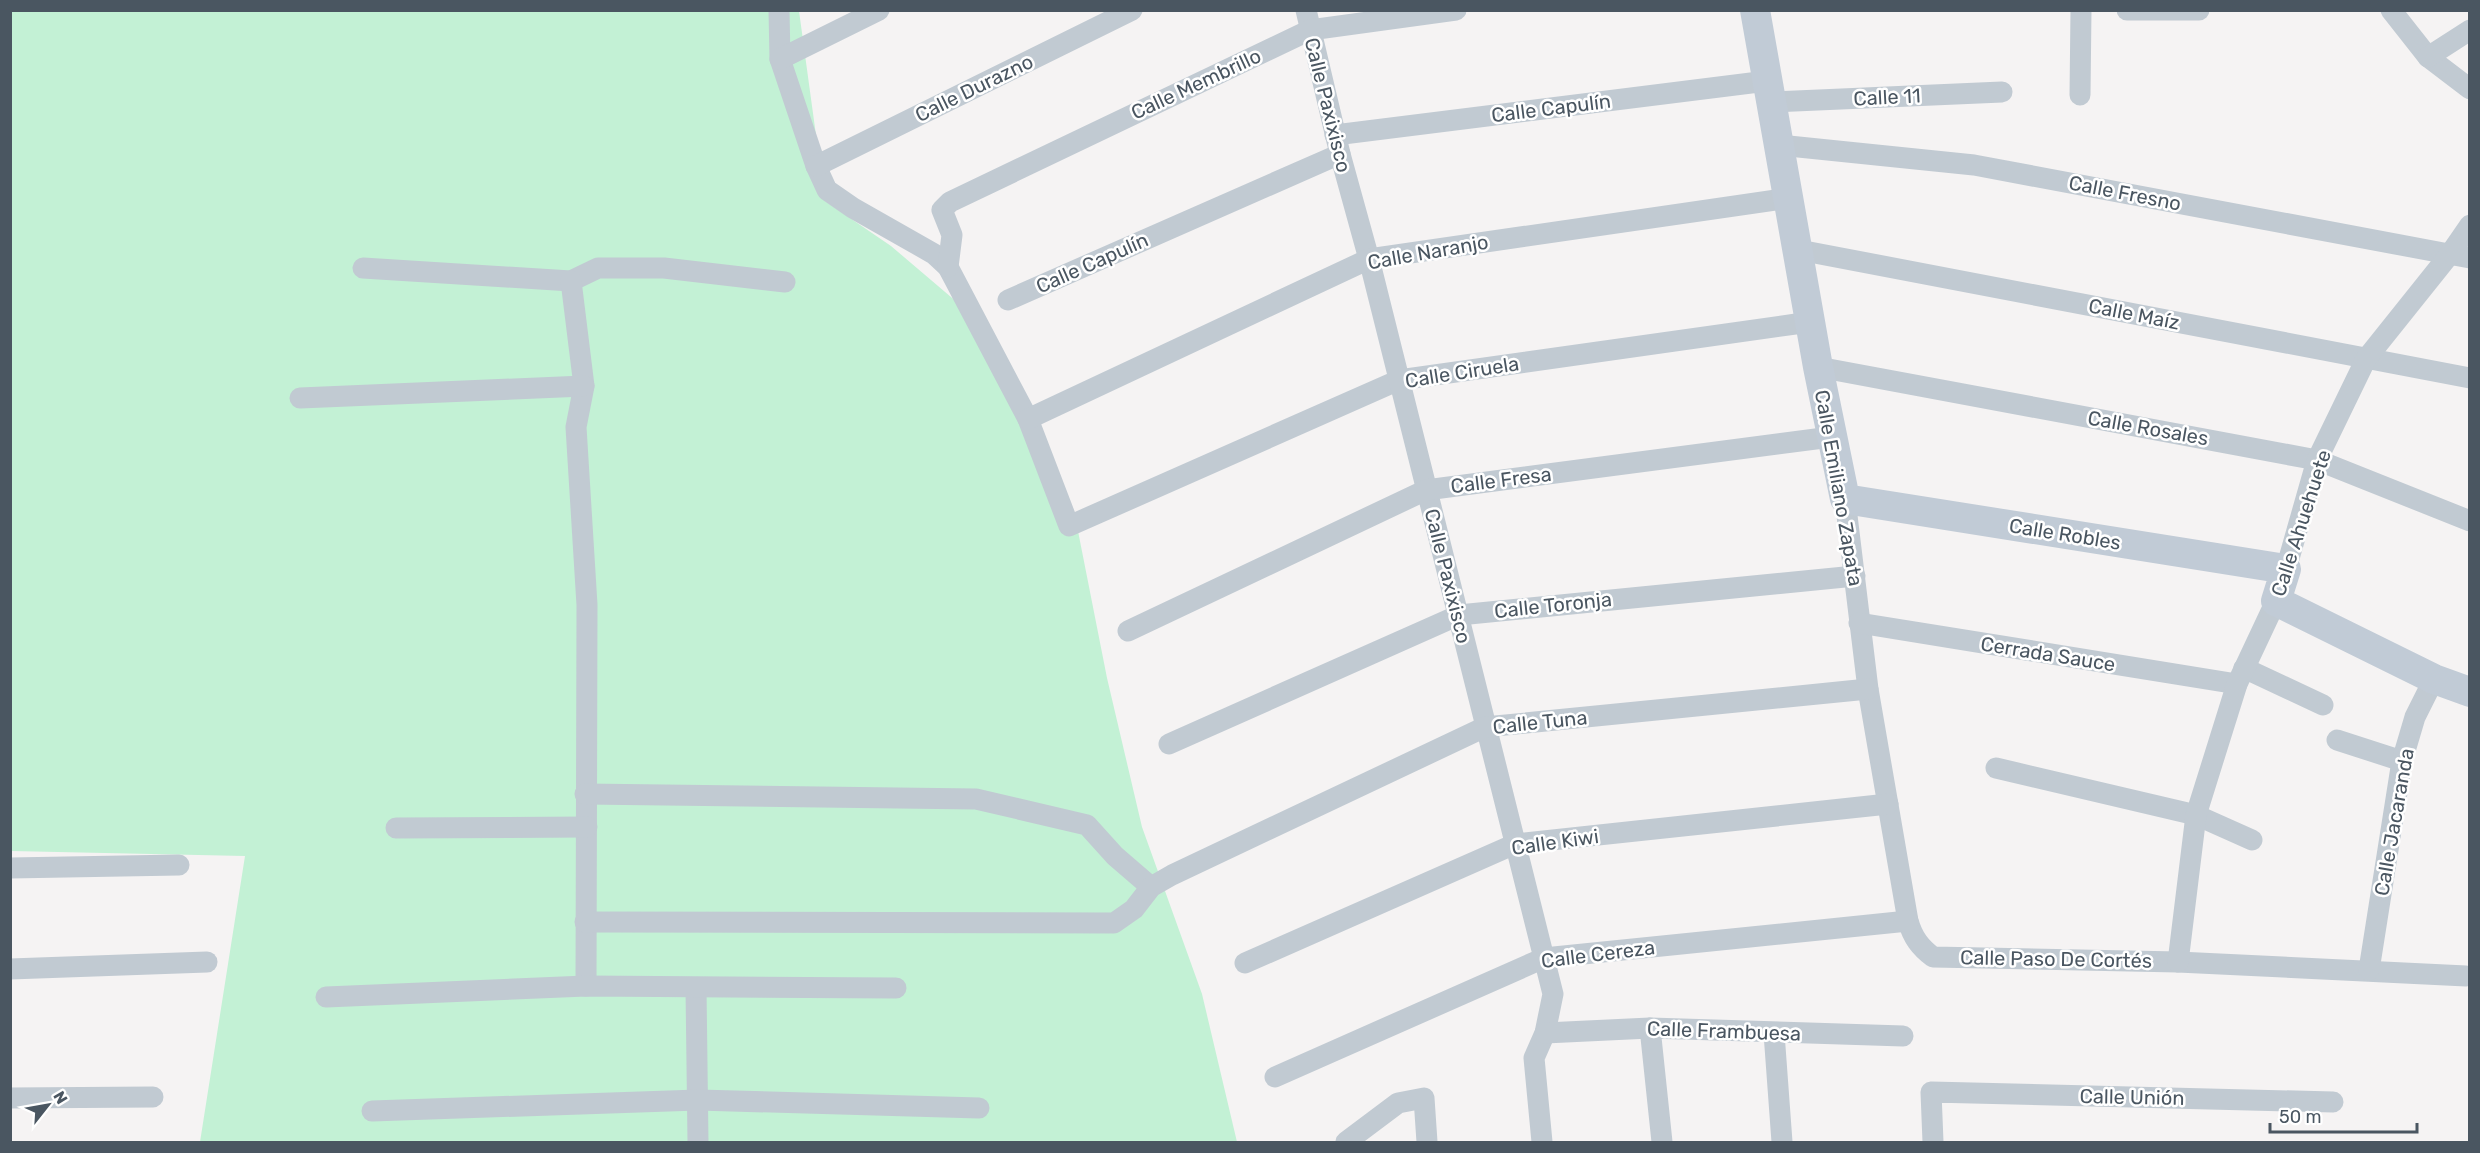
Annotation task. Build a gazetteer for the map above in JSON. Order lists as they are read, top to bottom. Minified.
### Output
{"streets":{"main road":["Calle Emiliano Zapata","Calle Ahuehuete","Calle Robles"],"street":["Calle Membrillo","Calle Durazno","Calle 11","Calle Paxixisco","Calle Capulín","Calle Fresno","Calle Naranjo","Calle Maíz","Calle Ciruela","Calle Rosales","Calle Fresa","Calle Toronja","Cerrada Sauce","Calle Tuna","Calle Jacaranda","Calle Kiwi","Calle Cereza","Calle Paso De Cortés","Calle Frambuesa","Calle Unión"]},"crossings":[["Calle Membrillo","Calle Paxixisco"],["Calle 11","Calle Capulín"],["Calle 11","Calle Emiliano Zapata"],["Calle Paxixisco","Calle Capulín"],["Calle Paxixisco","Calle Naranjo"],["Calle Paxixisco","Calle Ciruela"],["Calle Paxixisco","Calle Fresa"],["Calle Paxixisco","Calle Toronja"],["Calle Paxixisco","Calle Tuna"],["Calle Paxixisco","Calle Kiwi"],["Calle Paxixisco","Calle Cereza"],["Calle Paxixisco","Calle Frambuesa"],["Calle Capulín","Calle Emiliano Zapata"],["Calle Fresno","Calle Emiliano Zapata"],["Calle Fresno","Calle Ahuehuete"],["Calle Naranjo","Calle Ciruela"],["Calle Naranjo","Calle Emiliano Zapata"],["Calle Maíz","Calle Emiliano Zapata"],["Calle Maíz","Calle Ahuehuete"],["Calle Ciruela","Calle Emiliano Zapata"],["Calle Rosales","Calle Emiliano Zapata"],["Calle Rosales","Calle Ahuehuete"],["Calle Fresa","Calle Emiliano Zapata"],["Calle Emiliano Zapata","Calle Robles"],["Calle Emiliano Zapata","Calle Toronja"],["Calle Emiliano Zapata","Cerrada Sauce"],["Calle Emiliano Zapata","Calle Tuna"],["Calle Emiliano Zapata","Calle Kiwi"],["Calle Emiliano Zapata","Calle Cereza"],["Calle Emiliano Zapata","Calle Paso De Cortés"],["Calle Ahuehuete","Calle Robles"],["Calle Ahuehuete","Cerrada Sauce"],["Calle Ahuehuete","Calle Paso De Cortés"],["Calle Jacaranda","Calle Paso De Cortés"]],"scale_bar":"50 m","north":"top right"}
